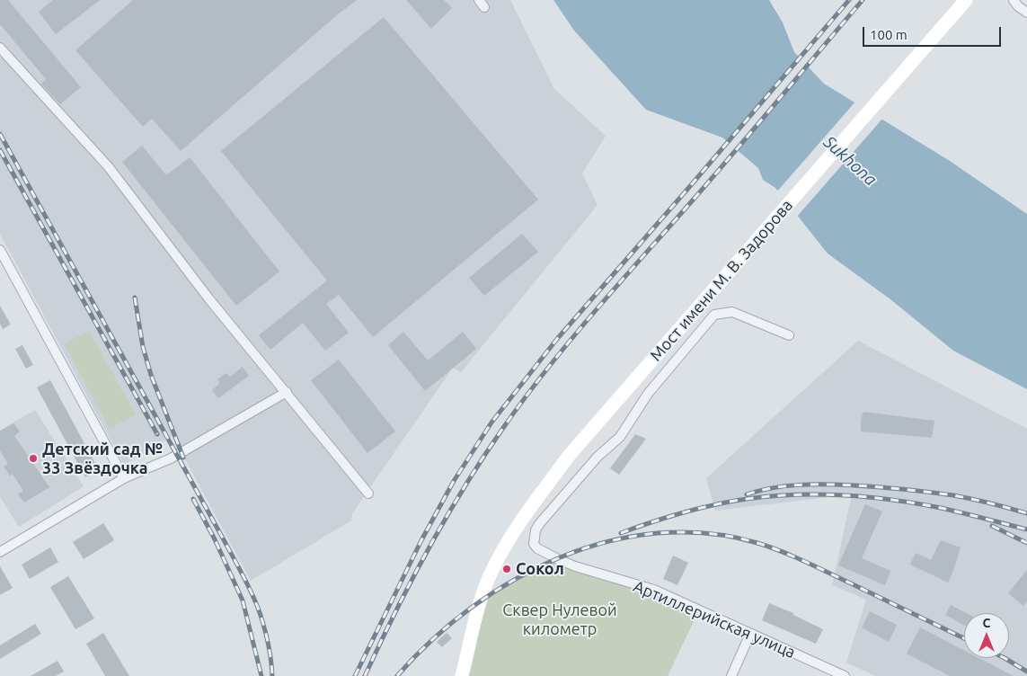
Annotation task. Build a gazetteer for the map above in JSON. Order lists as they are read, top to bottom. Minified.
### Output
{"streets":{"main road":["Мост имени М. В. Задорова"],"street":["Артиллерийская улица"]},"water":["Sukhona"],"parks":["Сквер Нулевой километр"],"places":["Детский сад № 33 Звёздочка","Сокол"],"scale_bar":"100 m","north":"top"}
